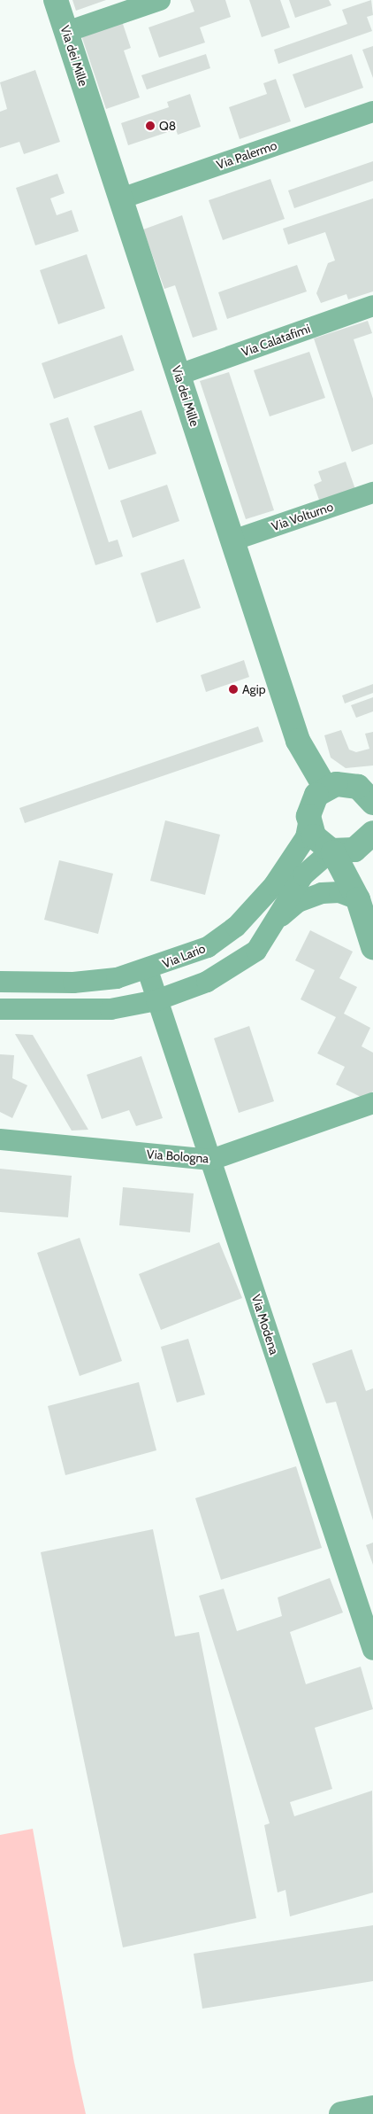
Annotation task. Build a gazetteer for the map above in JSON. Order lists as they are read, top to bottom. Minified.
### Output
{"streets":{"street":["Via dei Mille","Via Palermo","Via Calatafimi","Via Volturno","Via Lario","Via Bologna","Via Modena"]},"crossings":[["Via dei Mille","Via Palermo"],["Via dei Mille","Via Calatafimi"],["Via dei Mille","Via Volturno"],["Via Lario","Via Modena"],["Via Bologna","Via Modena"]],"places":["Q8","Agip"]}
